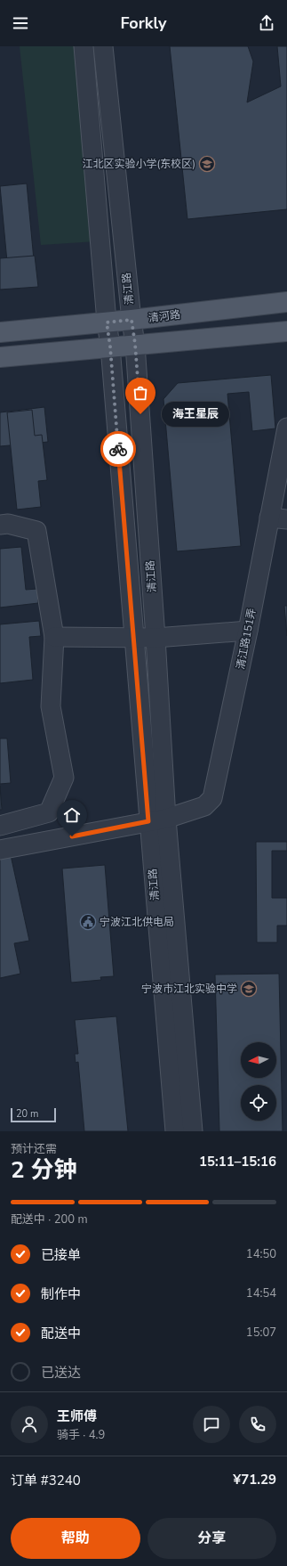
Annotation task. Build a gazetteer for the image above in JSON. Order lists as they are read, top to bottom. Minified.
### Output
{"streets":{"main road":["清河路"],"street":["清江路","清江路151弄"]},"crossings":[["清江路","清河路"],["清江路","清江路151弄"]],"places":{"school or university":["江北区实验小学(东校区)","宁波市江北实验中学"],"other":["海王星辰"],"public building":["宁波江北供电局"]},"scale_bar":"20 m","north":"left","page":{"header":"Forkly","bubble":"海王星辰","scale":"20 m","heading":["2 分钟","预计还需","15:11–15:16"],"panel":["王师傅","骑手 · 4.9","订单 #3240","¥71.29"],"bar":"配送中 · 200 m","list":[["已接单","14:50"],["制作中","14:54"],["配送中","15:07"],"已送达"],"buttons":["帮助","分享"]}}
